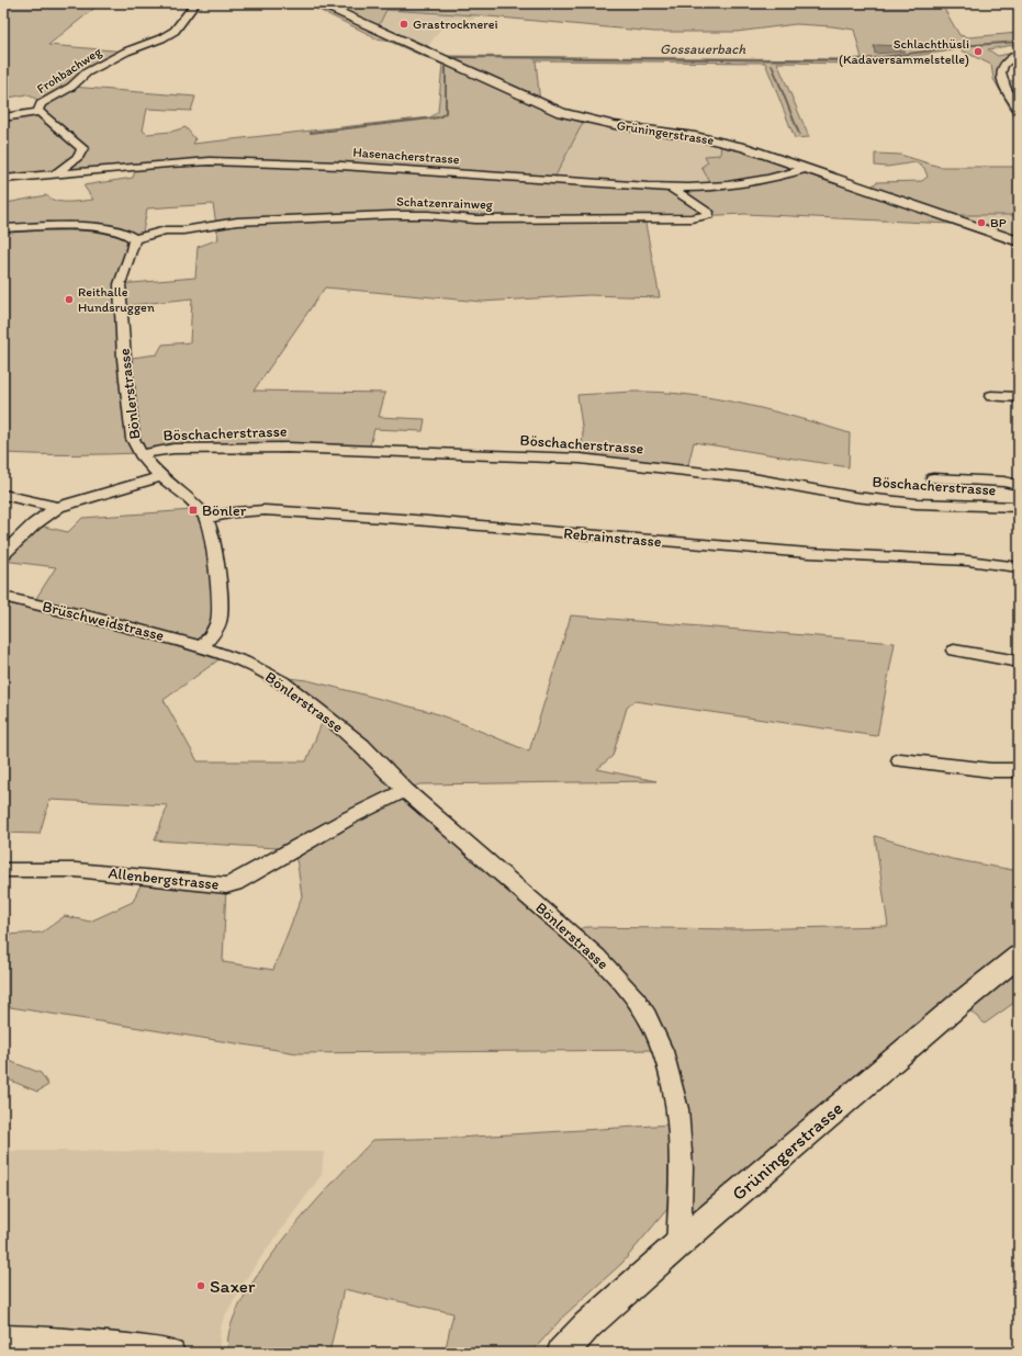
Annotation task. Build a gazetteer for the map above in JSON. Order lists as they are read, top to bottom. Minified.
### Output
{"streets":{"main road":["Grüningerstrasse"],"street":["Frohbachweg","Hasenacherstrasse","Schatzenrainweg","Bönlerstrasse","Böschacherstrasse","Rebrainstrasse","Brüschweidstrasse","Allenbergstrasse"]},"crossings":[["Frohbachweg","Hasenacherstrasse"],["Grüningerstrasse","Hasenacherstrasse"],["Grüningerstrasse","Bönlerstrasse"],["Hasenacherstrasse","Schatzenrainweg"],["Schatzenrainweg","Bönlerstrasse"],["Bönlerstrasse","Böschacherstrasse"],["Bönlerstrasse","Rebrainstrasse"],["Bönlerstrasse","Brüschweidstrasse"],["Bönlerstrasse","Allenbergstrasse"]],"water":["Gossauerbach"],"places":{"other":["Grastrocknerei","Schlachthüsli (Kadaversammelstelle)","BP","Reithalle Hundsruggen","Saxer"],"transit":["Bönler"]}}
